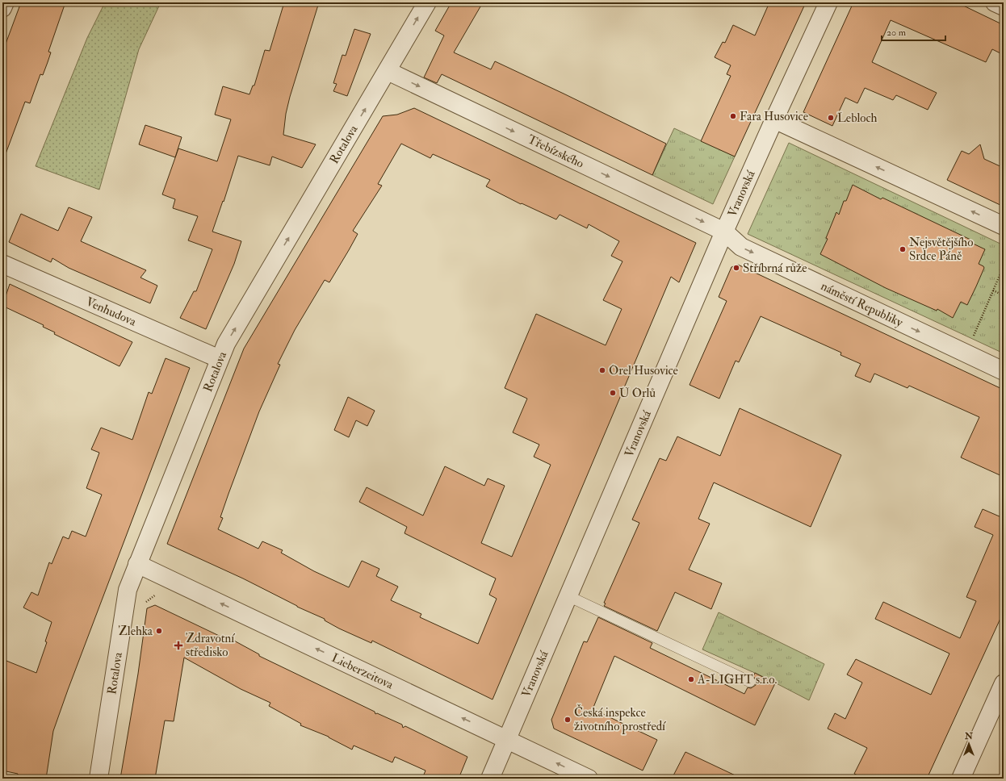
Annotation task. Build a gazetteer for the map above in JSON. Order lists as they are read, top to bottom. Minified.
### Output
{"streets":{"street":["Rotalova","Třebízského","Vranovská","náměstí Republiky","Venhudova","Lieberzeitova"]},"crossings":[["Rotalova","Třebízského"],["Rotalova","Venhudova"],["Rotalova","Lieberzeitova"],["Třebízského","Vranovská"],["Třebízského","náměstí Republiky"],["Vranovská","náměstí Republiky"],["Vranovská","Lieberzeitova"]],"one_way":["Rotalova","Třebízského","Lieberzeitova"],"places":{"other":["Fara Husovice","Lebloch","Nejsvětějšího Srdce Páně","Stříbrná růže","Orel Husovice","U Orlů","Zlehka","A-LIGHT s.r.o.","Česká inspekce životního prostředí"],"health":["Zdravotní středisko"]},"scale_bar":"20 m","north":"top"}
